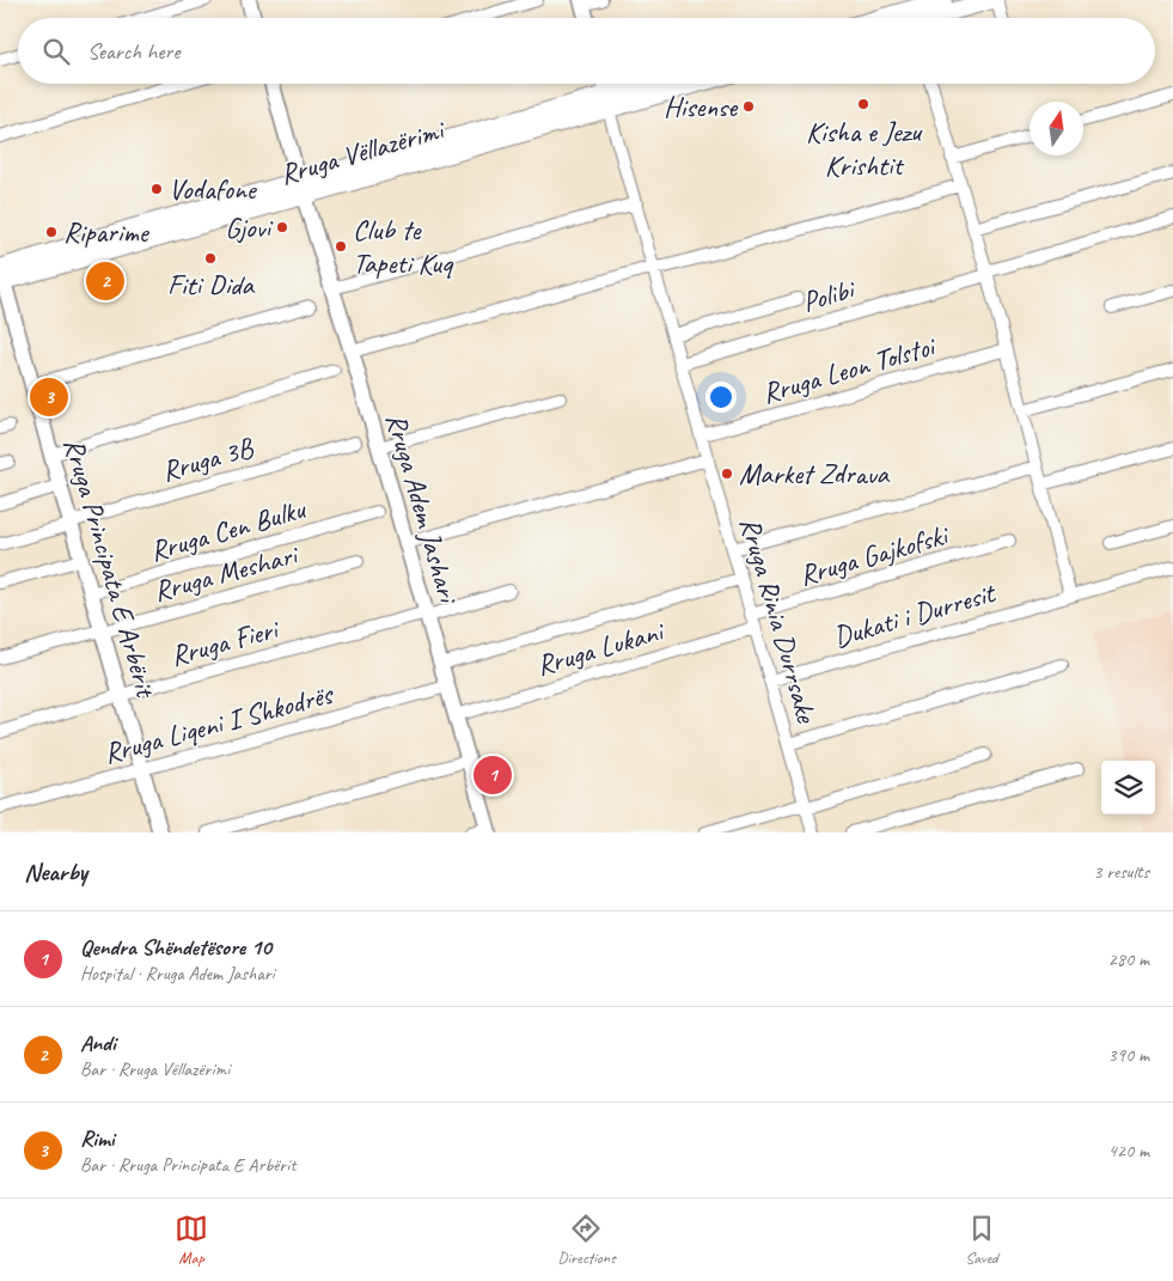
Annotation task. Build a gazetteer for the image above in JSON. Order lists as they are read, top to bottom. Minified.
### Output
{"streets":{"main road":["Rruga Vëllazërimi"],"street":["Polibi","Rruga Leon Tolstoi","Rruga 3B","Rruga Adem Jashari","Rruga Cen Bulku","Rruga Gajkofski","Rruga Principata E Arbërit","Rruga Meshari","Dukati i Durresit","Rruga Rinia Durrsake","Rruga Fieri","Rruga Lukani","Rruga Liqeni I Shkodrës"]},"crossings":[["Rruga Vëllazërimi","Rruga Adem Jashari"],["Rruga Vëllazërimi","Rruga Principata E Arbërit"],["Rruga Vëllazërimi","Rruga Rinia Durrsake"],["Polibi","Rruga Rinia Durrsake"],["Rruga Leon Tolstoi","Rruga Rinia Durrsake"],["Rruga 3B","Rruga Principata E Arbërit"],["Rruga Adem Jashari","Rruga Fieri"],["Rruga Adem Jashari","Rruga Lukani"],["Rruga Adem Jashari","Rruga Liqeni I Shkodrës"],["Rruga Cen Bulku","Rruga Principata E Arbërit"],["Rruga Gajkofski","Rruga Rinia Durrsake"],["Rruga Principata E Arbërit","Rruga Meshari"],["Rruga Principata E Arbërit","Rruga Fieri"],["Rruga Principata E Arbërit","Rruga Liqeni I Shkodrës"],["Dukati i Durresit","Rruga Rinia Durrsake"],["Rruga Rinia Durrsake","Rruga Lukani"]],"places":["Kisha e Jezu Krishtit","Hisense","Vodafone","Gjovi","Riparime","Club te Tapeti Kuq","Fiti Dida","Market Zdrava"],"north":"top","page":{"search":"Search here","pins":["2","3","1"],"heading":["Nearby","3 results"],"list":[{"mark":"1","name":"Qendra Shëndetësore 10","note":"Hospital · Rruga Adem Jashari","value":"280 m"},{"mark":"2","name":"Andi","note":"Bar · Rruga Vëllazërimi","value":"390 m"},{"mark":"3","name":"Rimi","note":"Bar · Rruga Principata E Arbërit","value":"420 m"}],"nav":["Map","Directions","Saved"]}}
